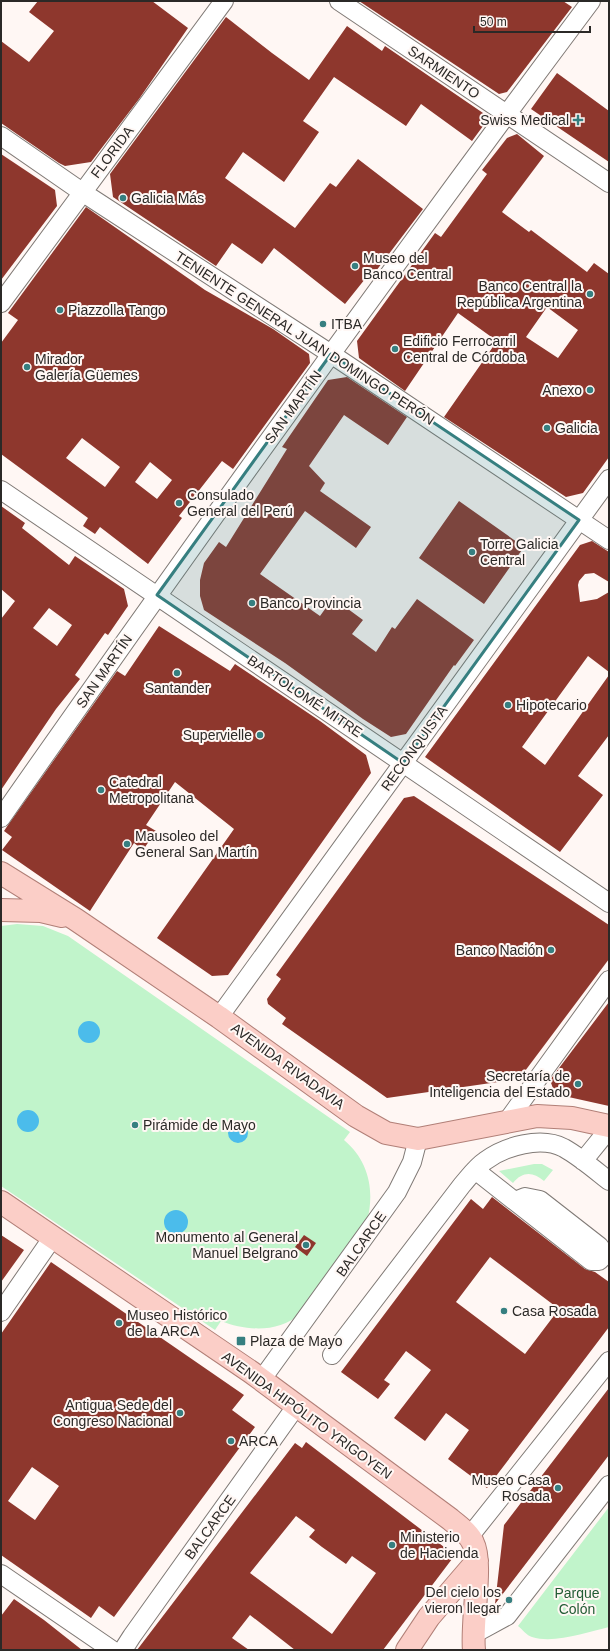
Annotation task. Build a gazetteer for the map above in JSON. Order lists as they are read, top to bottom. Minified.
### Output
{"streets":{"main road":["AVENIDA RIVADAVIA","AVENIDA HIPÓLITO YRIGOYEN"],"street":["SARMIENTO","FLORIDA","TENIENTE GENERAL JUAN DOMINGO PERÓN","SAN MARTÍN","BARTOLOMÉ MITRE","RECONQUISTA","BALCARCE"]},"crossings":[["SARMIENTO","SAN MARTÍN"],["FLORIDA","TENIENTE GENERAL JUAN DOMINGO PERÓN"],["TENIENTE GENERAL JUAN DOMINGO PERÓN","SAN MARTÍN"],["TENIENTE GENERAL JUAN DOMINGO PERÓN","RECONQUISTA"],["SAN MARTÍN","BARTOLOMÉ MITRE"],["BARTOLOMÉ MITRE","RECONQUISTA"],["RECONQUISTA","AVENIDA RIVADAVIA"],["AVENIDA RIVADAVIA","BALCARCE"],["BALCARCE","AVENIDA HIPÓLITO YRIGOYEN"]],"parks":["Parque Colón"],"places":{"health":["Swiss Medical"],"other":["Galicia Más","Museo del Banco Central","Banco Central la República Argentina","Piazzolla Tango","ITBA","Edificio Ferrocarril Central de Córdoba","Mirador Galería Güemes","Anexo","Galicia","Consulado General del Perú","Torre Galicia Central","Banco Provincia","Santander","Hipotecario","Supervielle","Catedral Metropolitana","Mausoleo del General San Martín","Banco Nación","Secretaría de Inteligencia del Estado","Pirámide de Mayo","Monumento al General Manuel Belgrano","Casa Rosada","Museo Histórico de la ARCA","Antigua Sede del Congreso Nacional","ARCA","Museo Casa Rosada","Ministerio de Hacienda","Del cielo los vieron llegar"],"transit":["Plaza de Mayo"]},"scale_bar":"50 m"}
